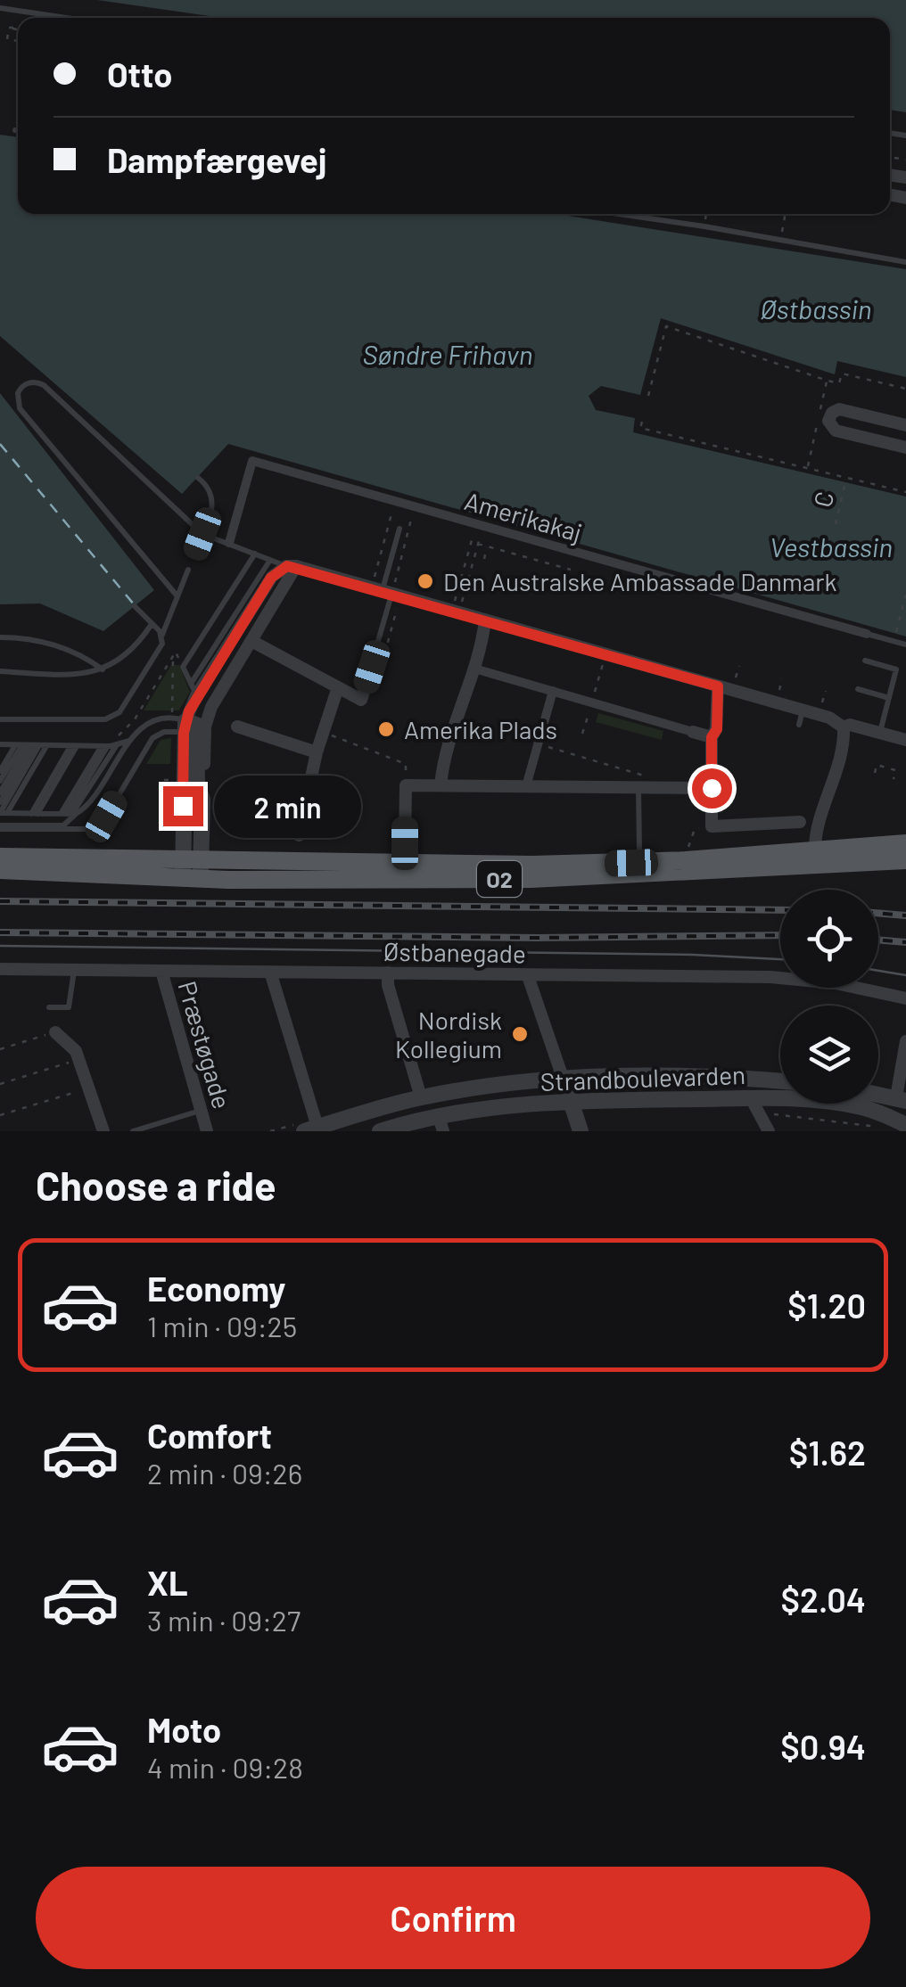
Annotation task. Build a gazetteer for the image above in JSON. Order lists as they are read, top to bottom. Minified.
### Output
{"streets":{"main road":["O2"],"street":["Amerikakaj","Østbanegade","Præstøgade","Strandboulevarden"],"path":["C"]},"crossings":[["Østbanegade","Præstøgade"]],"water":["Østbassin","Søndre Frihavn","Vestbassin"],"places":["Den Australske Ambassade Danmark","Amerika Plads","Nordisk Kollegium"],"page":{"banner":["Otto","Dampfærgevej"],"bubble":"2 min","heading":"Choose a ride","list":[{"name":"Economy","note":"1 min · 09:25","value":"$1.20"},{"name":"Comfort","note":"2 min · 09:26","value":"$1.62"},{"name":"XL","note":"3 min · 09:27","value":"$2.04"},{"name":"Moto","note":"4 min · 09:28","value":"$0.94"}],"buttons":"Confirm"}}
